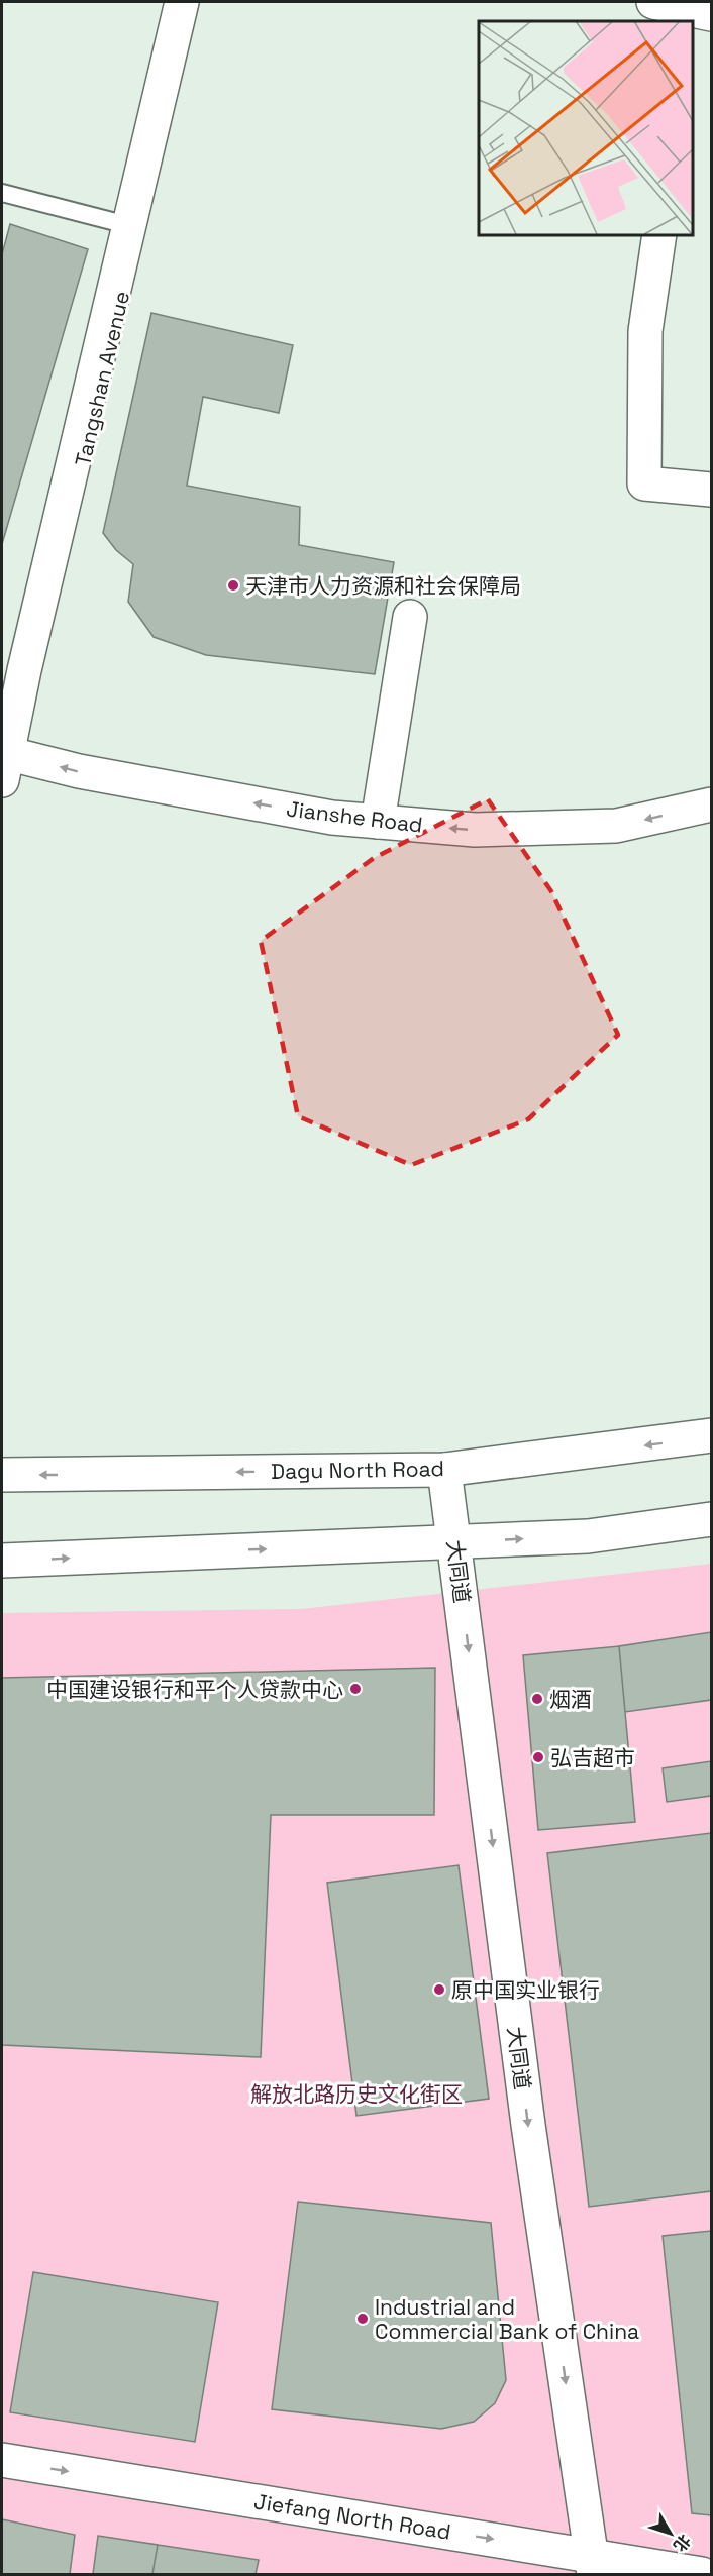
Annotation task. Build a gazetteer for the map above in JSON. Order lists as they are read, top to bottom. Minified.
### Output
{"streets":{"street":["Tangshan Avenue","Jianshe Road","Dagu North Road","大同道","Jiefang North Road"]},"crossings":[["Tangshan Avenue","Jianshe Road"],["Dagu North Road","大同道"],["大同道","Jiefang North Road"]],"one_way":["Jianshe Road","大同道","Jiefang North Road"],"parks":["解放北路历史文化街区"],"places":["天津市人力资源和社会保障局","中国建设银行和平个人贷款中心","烟酒","弘吉超市","原中国实业银行","Industrial and Commercial Bank of China"],"north":"bottom right"}
